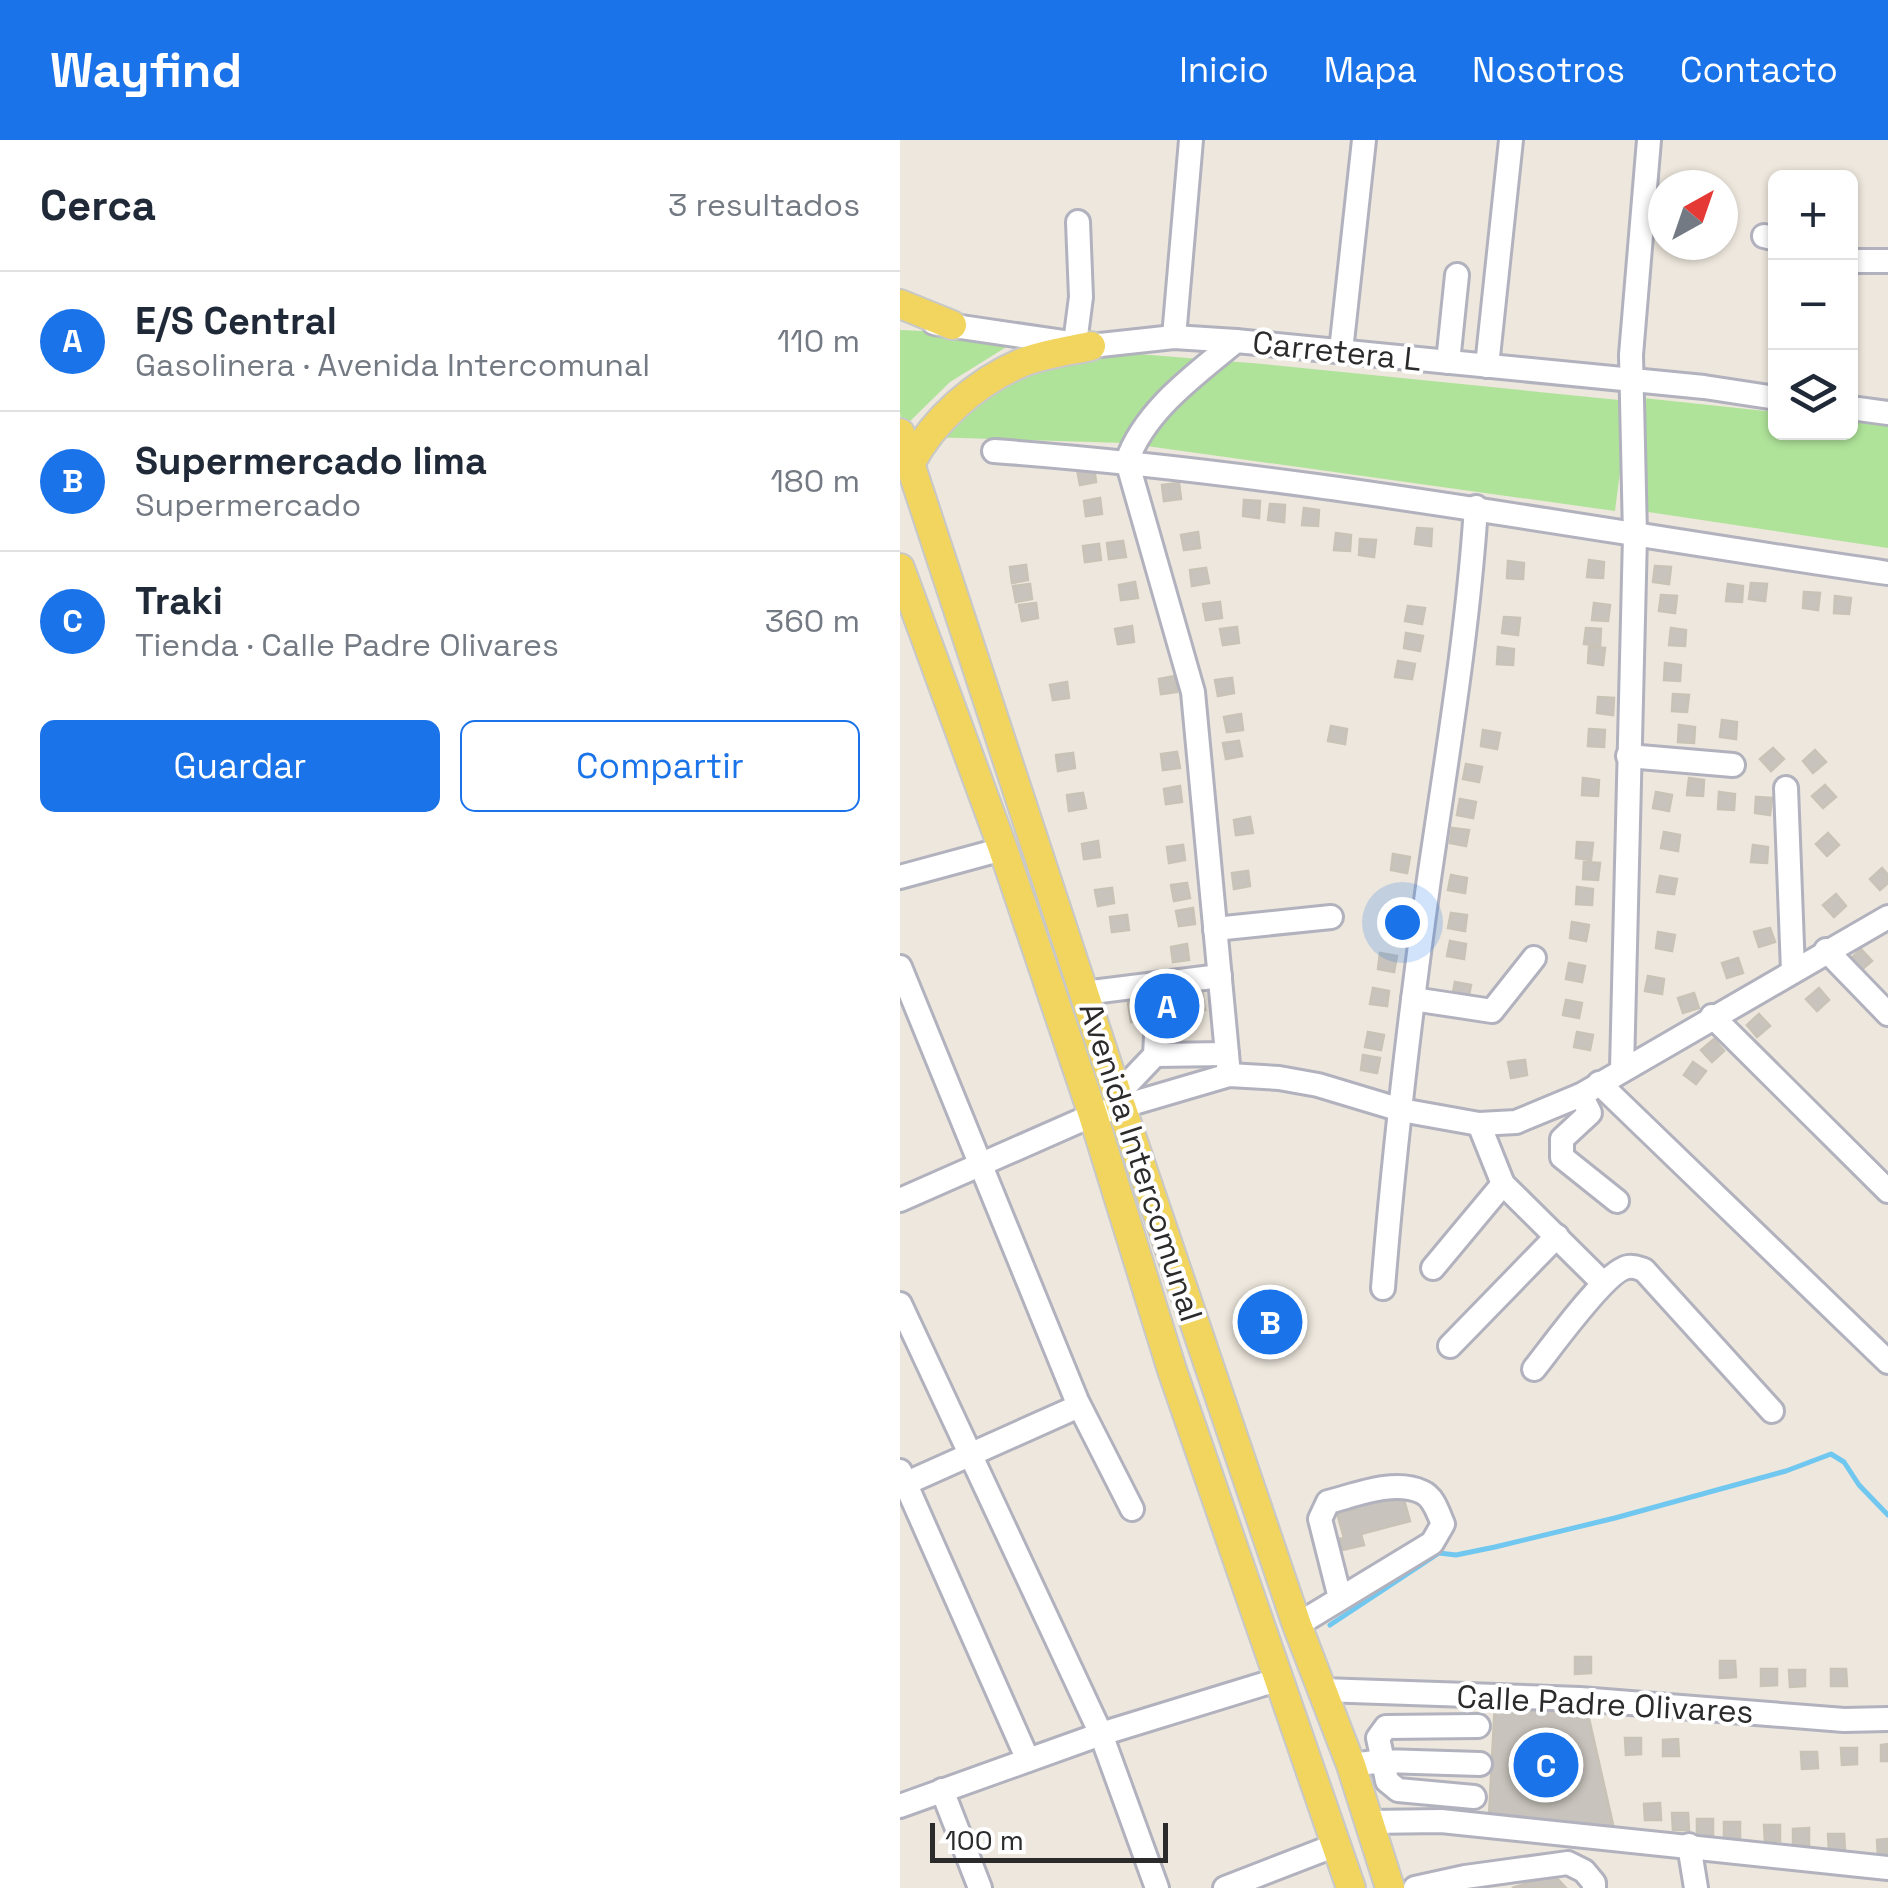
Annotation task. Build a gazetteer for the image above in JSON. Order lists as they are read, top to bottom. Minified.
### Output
{"streets":{"main road":["Avenida Intercomunal"],"street":["Carretera L","Calle Padre Olivares"]},"crossings":[["Avenida Intercomunal","Calle Padre Olivares"]],"scale_bar":"100 m","north":"top right","page":{"header":"Wayfind","nav":["Inicio","Mapa","Nosotros","Contacto"],"heading":["Cerca","3 resultados"],"map_buttons":["+","−"],"list":[{"mark":"A","name":"E/S Central","note":"Gasolinera · Avenida Intercomunal","value":"110 m"},{"mark":"B","name":"Supermercado lima","note":"Supermercado","value":"180 m"},{"mark":"C","name":"Traki","note":"Tienda · Calle Padre Olivares","value":"360 m"}],"buttons":["Guardar","Compartir"],"pins":["A","B","C"],"scale":"100 m"}}
